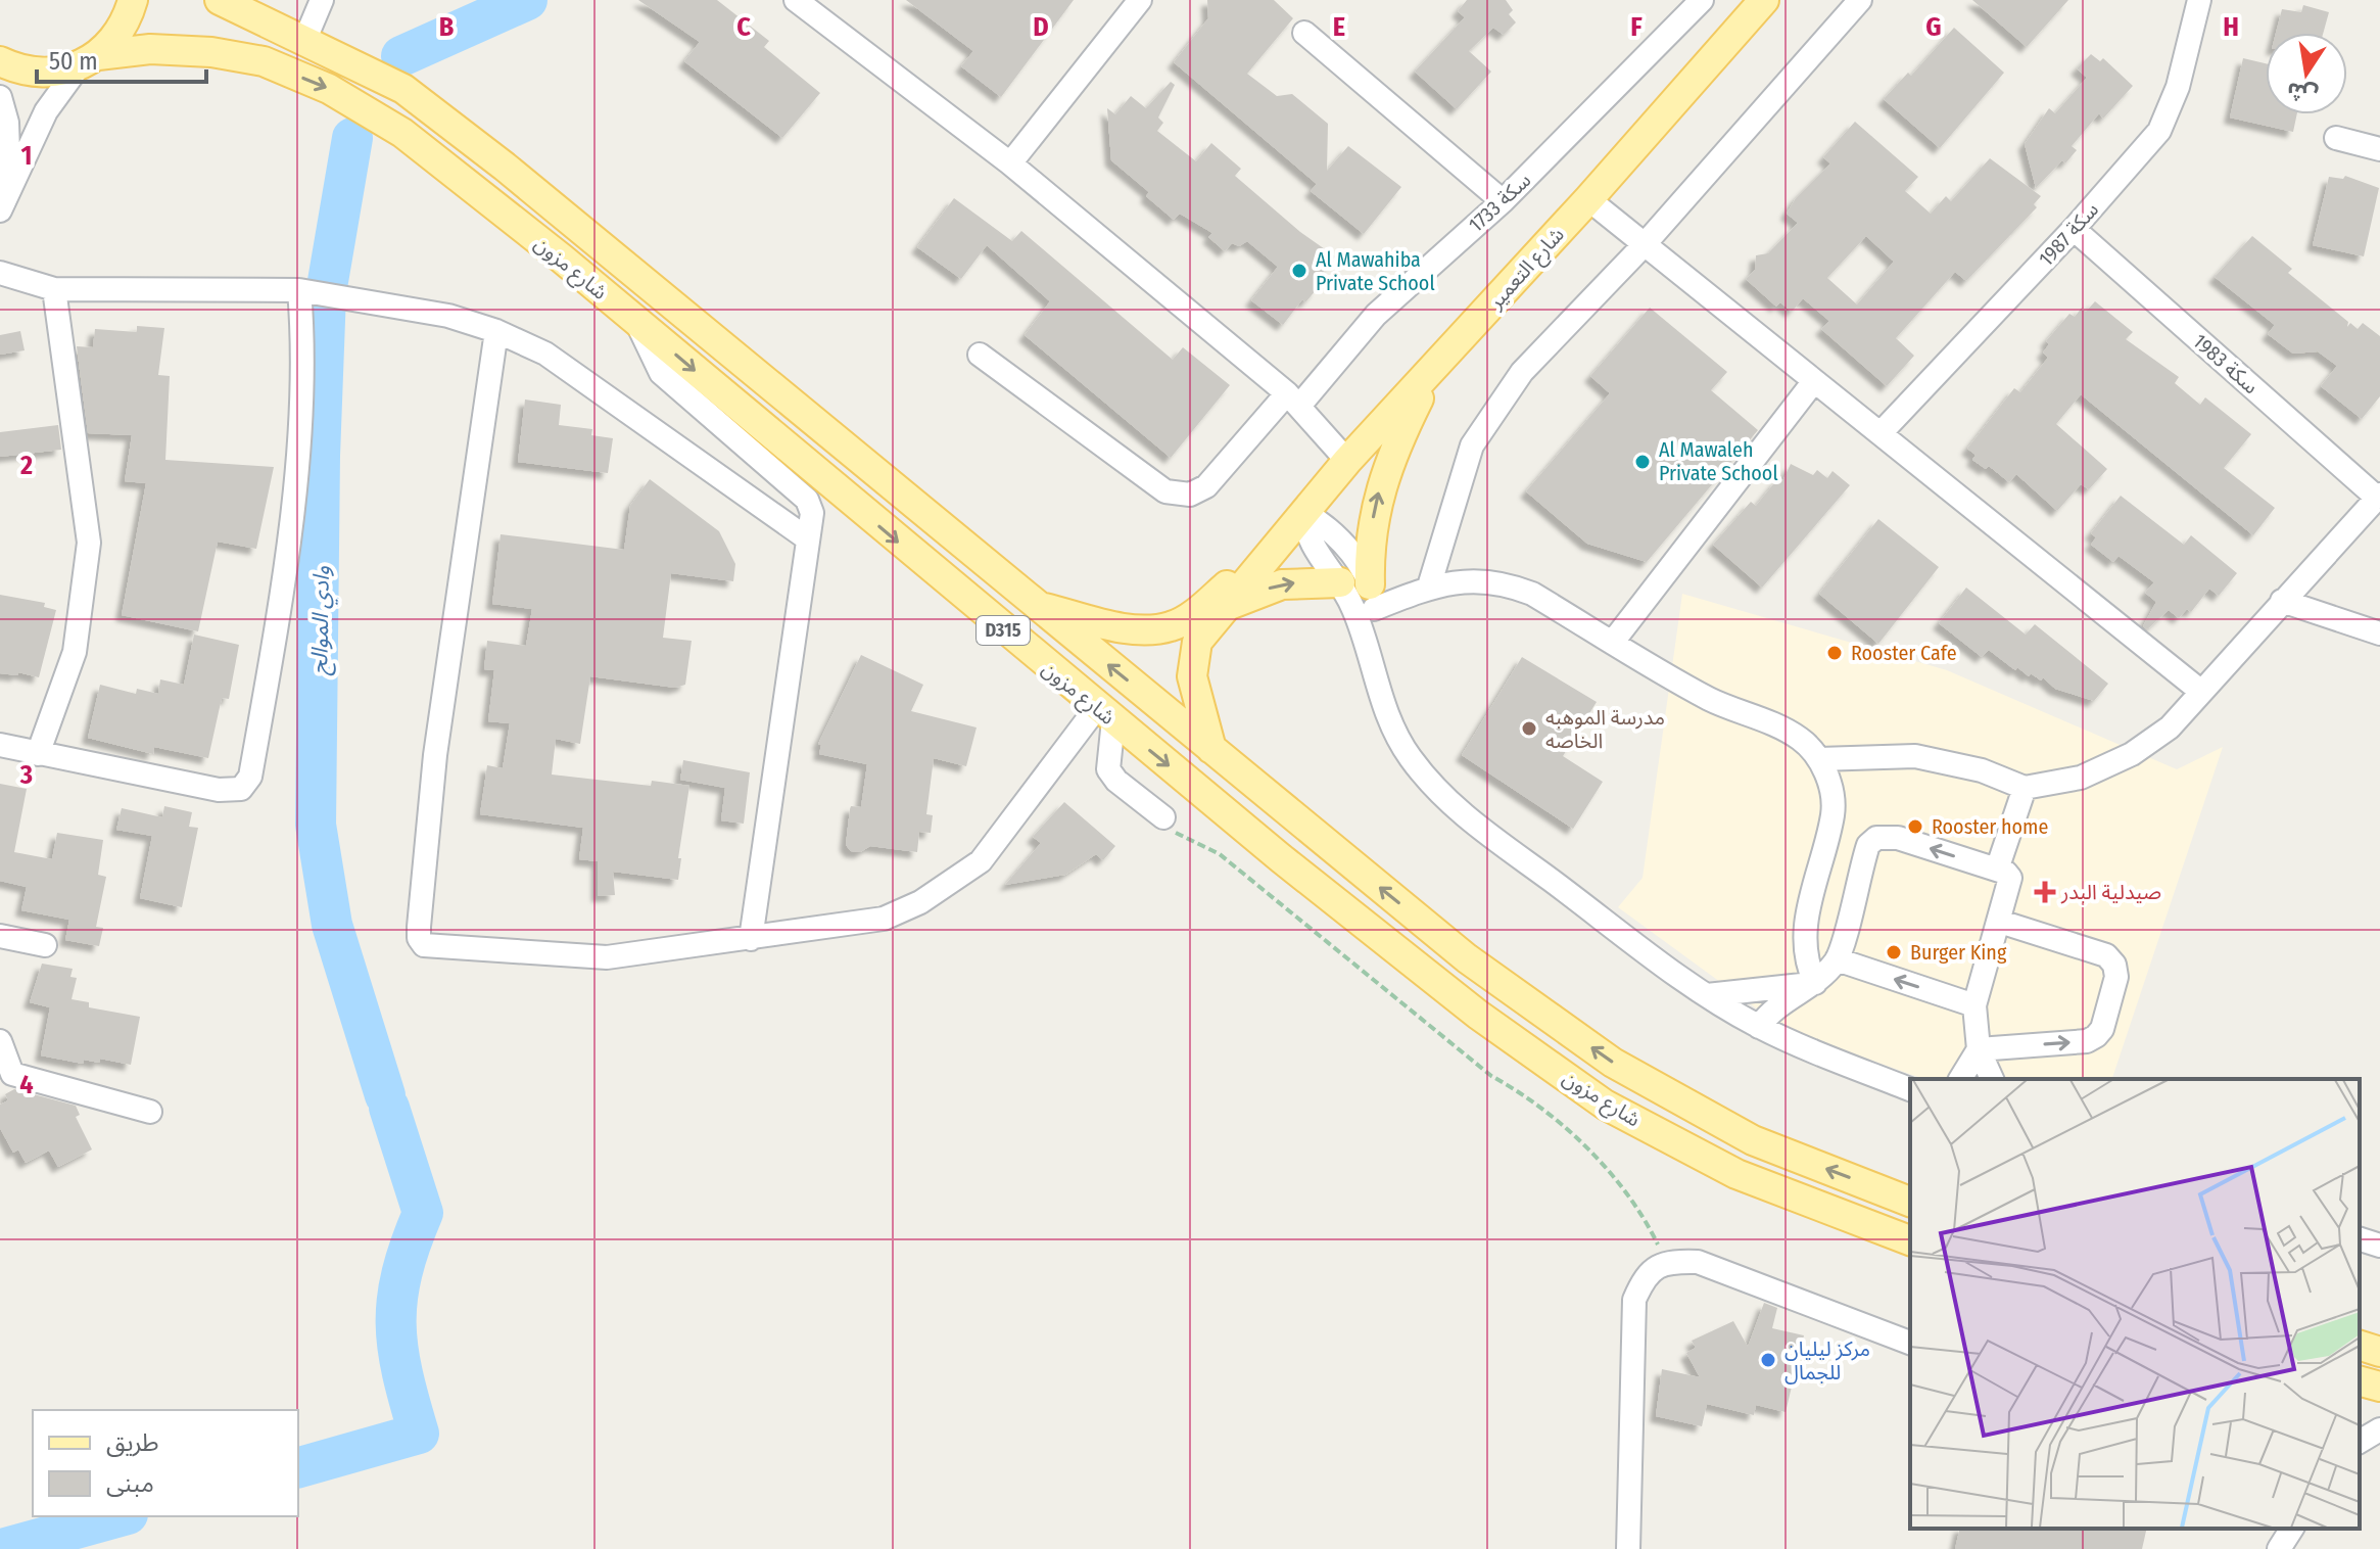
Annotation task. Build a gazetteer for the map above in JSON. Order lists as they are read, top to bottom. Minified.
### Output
{"streets":{"main road":["شارع مزون","شارع التعمير","D315"],"street":["سكة 1733","سكة 1987","سكة 1983"]},"crossings":[["سكة 1987","سكة 1983"],["شارع مزون","شارع التعمير"],["شارع مزون","D315"]],"water":["وادي الموالح"],"places":{"other":["Al Mawahiba Private School","Al Mawaleh Private School","Rooster Cafe","مدرسة الموهبه الخاصه","Rooster home","Burger King","مركز ليليان للجمال"],"health":["صيدلية البدر"]},"legend":["طريق","مبنى"],"scale_bar":"50 m","north":"bottom","grid":{"columns":["B","C","D","E","F","G","H"],"rows":["1","2","3","4"]}}
